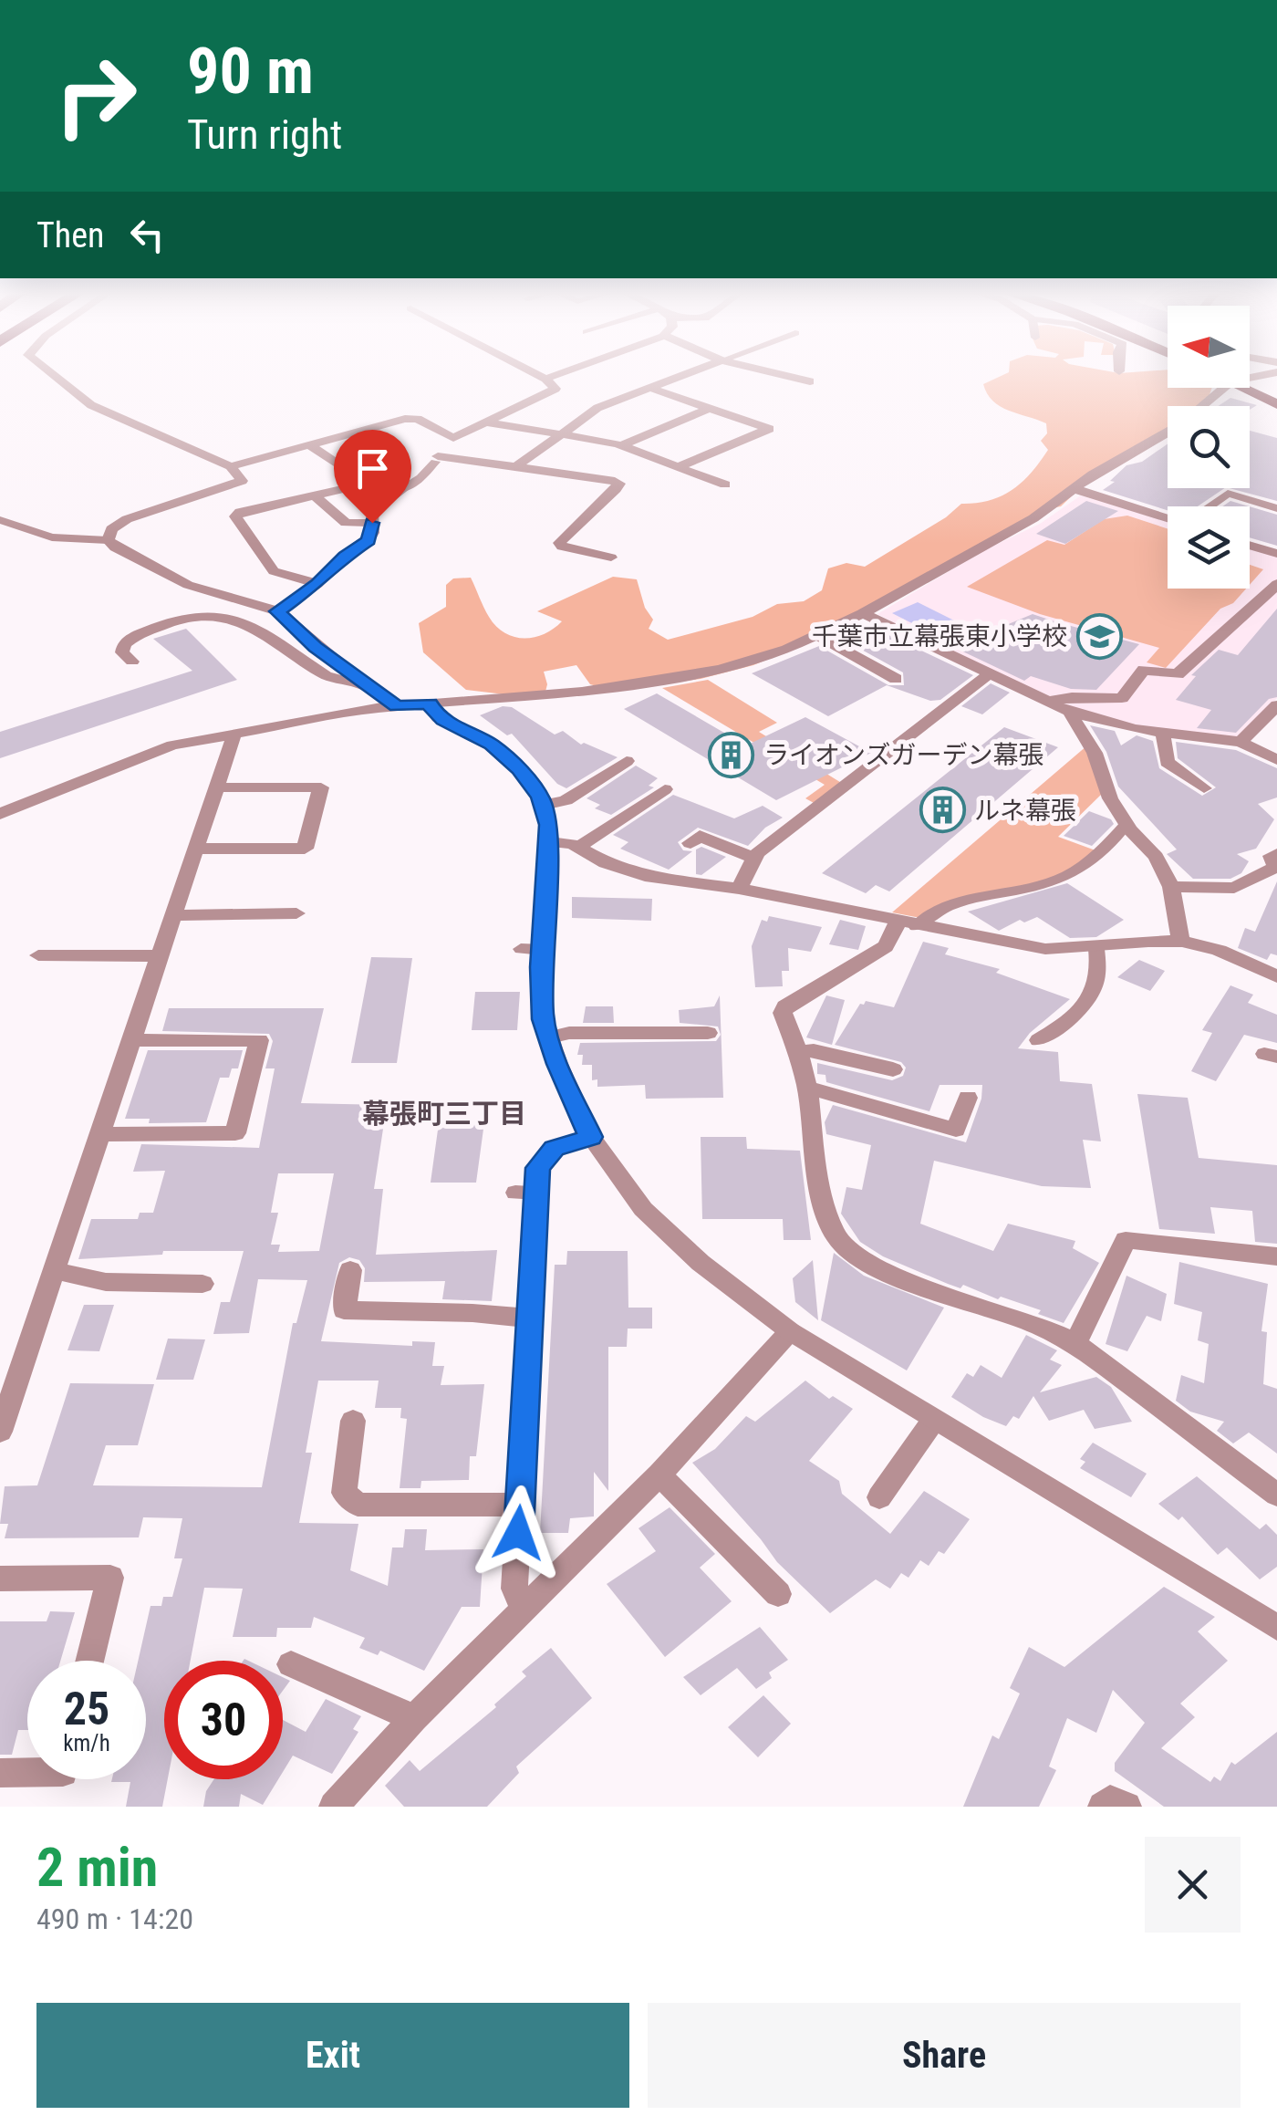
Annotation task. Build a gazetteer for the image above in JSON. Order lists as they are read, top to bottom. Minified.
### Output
{"districts":["幕張町三丁目"],"places":{"school or university":["千葉市立幕張東小学校"],"building":["ライオンズガーデン幕張","ルネ幕張"]},"north":"left","page":{"turn":["90 m","Turn right"],"then":"Then","speed":"25 km/h","limit":"30","heading":["2 min","490 m · 14:20"],"buttons":["Exit","Share"]}}
